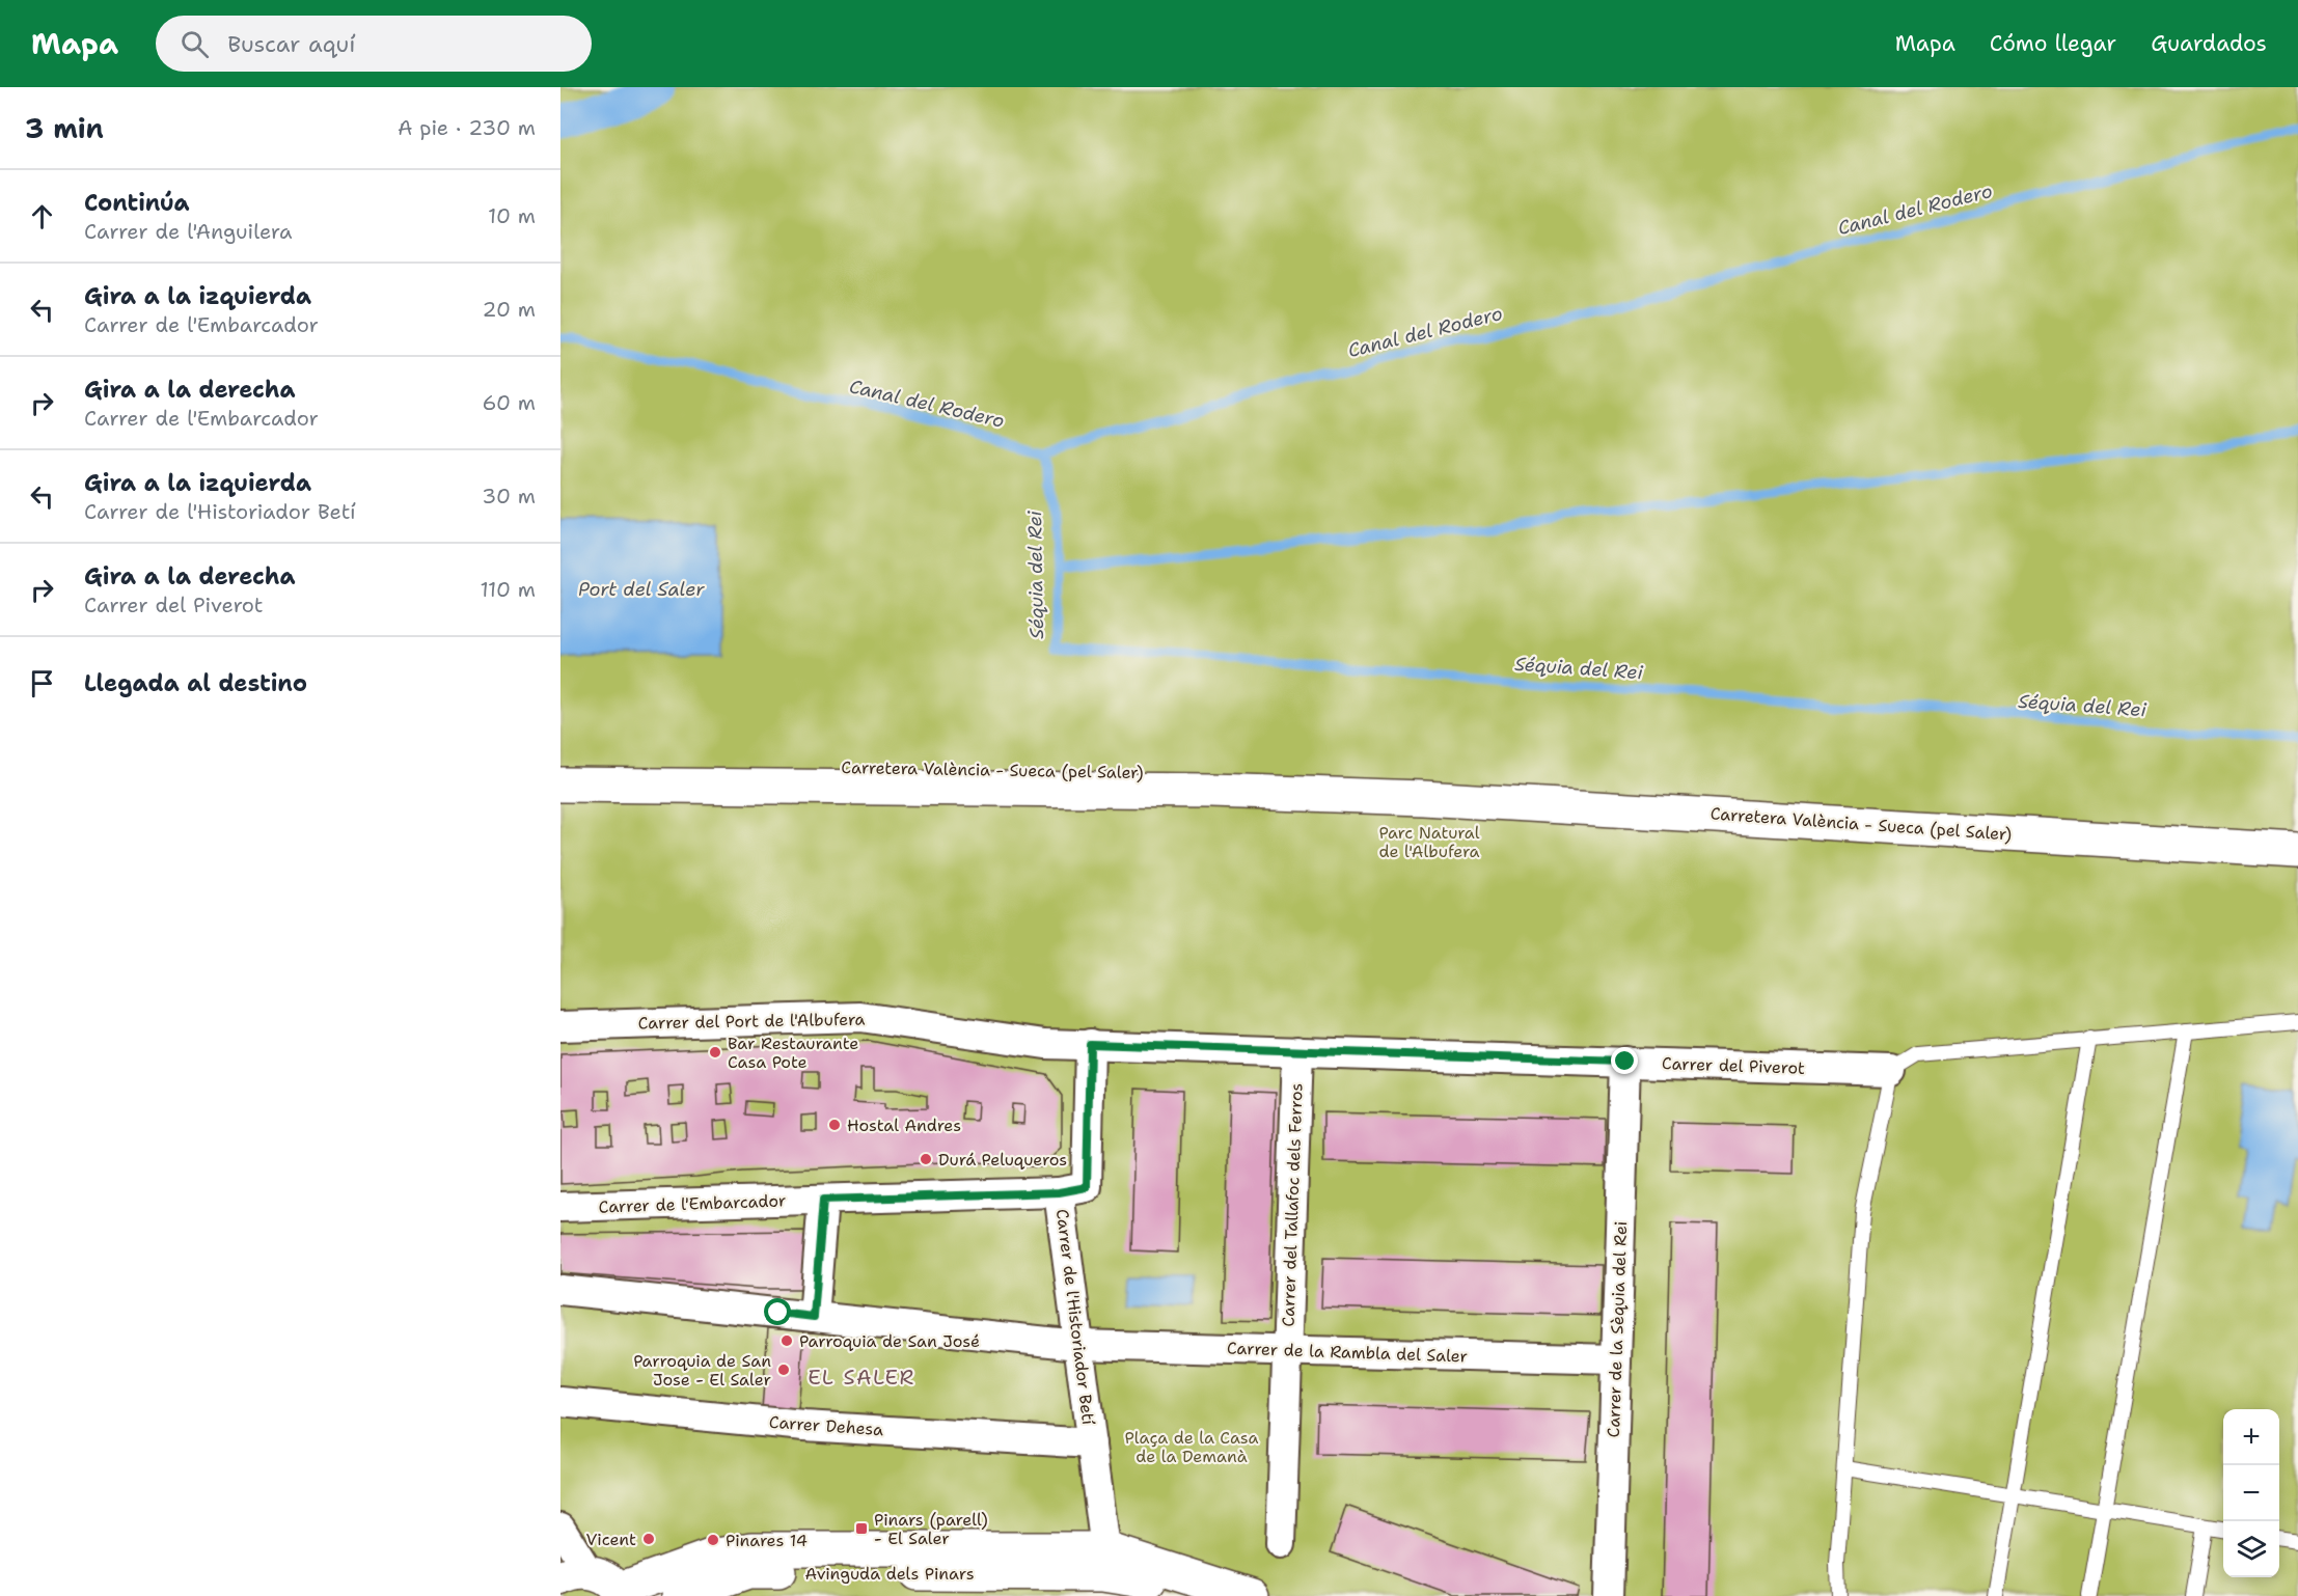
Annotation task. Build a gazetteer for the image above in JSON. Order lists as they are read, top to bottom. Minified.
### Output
{"streets":{"main road":["Carretera València - Sueca (pel Saler)","Avinguda dels Pinars"],"street":["Carrer del Port de l'Albufera","Carrer del Piverot","Carrer de l'Embarcador","Carrer del Tallafoc dels Ferros","Carrer de l'Historiador Betí","Carrer de la Sèquia del Rei","Carrer de la Rambla del Saler","Carrer Dehesa"]},"crossings":[["Carrer del Port de l'Albufera","Carrer del Piverot"],["Carrer del Port de l'Albufera","Carrer de l'Historiador Betí"],["Carrer del Piverot","Carrer del Tallafoc dels Ferros"],["Carrer del Piverot","Carrer de l'Historiador Betí"],["Carrer del Piverot","Carrer de la Sèquia del Rei"],["Carrer de l'Embarcador","Carrer de l'Historiador Betí"],["Carrer del Tallafoc dels Ferros","Carrer de la Rambla del Saler"],["Carrer de l'Historiador Betí","Carrer de la Rambla del Saler"],["Carrer de l'Historiador Betí","Carrer Dehesa"],["Carrer de l'Historiador Betí","Avinguda dels Pinars"],["Carrer de la Sèquia del Rei","Carrer de la Rambla del Saler"]],"districts":["EL SALER"],"water":["Canal del Rodero","Séquia del Rei","Port del Saler"],"parks":["Parc Natural de l'Albufera","Plaça de la Casa de la Demanà"],"places":{"other":["Bar Restaurante Casa Pote","Hostal Andres","Durá Peluqueros","Parroquia de San José","Parroquia de San Jose - El Saler","Vicent","Pinares 14"],"transit":["Pinars (parell) - El Saler"]},"page":{"header":"Mapa","search":"Buscar aquí","nav":["Mapa","Cómo llegar","Guardados"],"heading":["3 min","A pie · 230 m"],"list":[["Continúa","Carrer de l'Anguilera","10 m"],["Gira a la izquierda","Carrer de l'Embarcador","20 m"],["Gira a la derecha","Carrer de l'Embarcador","60 m"],["Gira a la izquierda","Carrer de l'Historiador Betí","30 m"],["Gira a la derecha","Carrer del Piverot","110 m"],"Llegada al destino"],"map_buttons":["+","−"]}}
